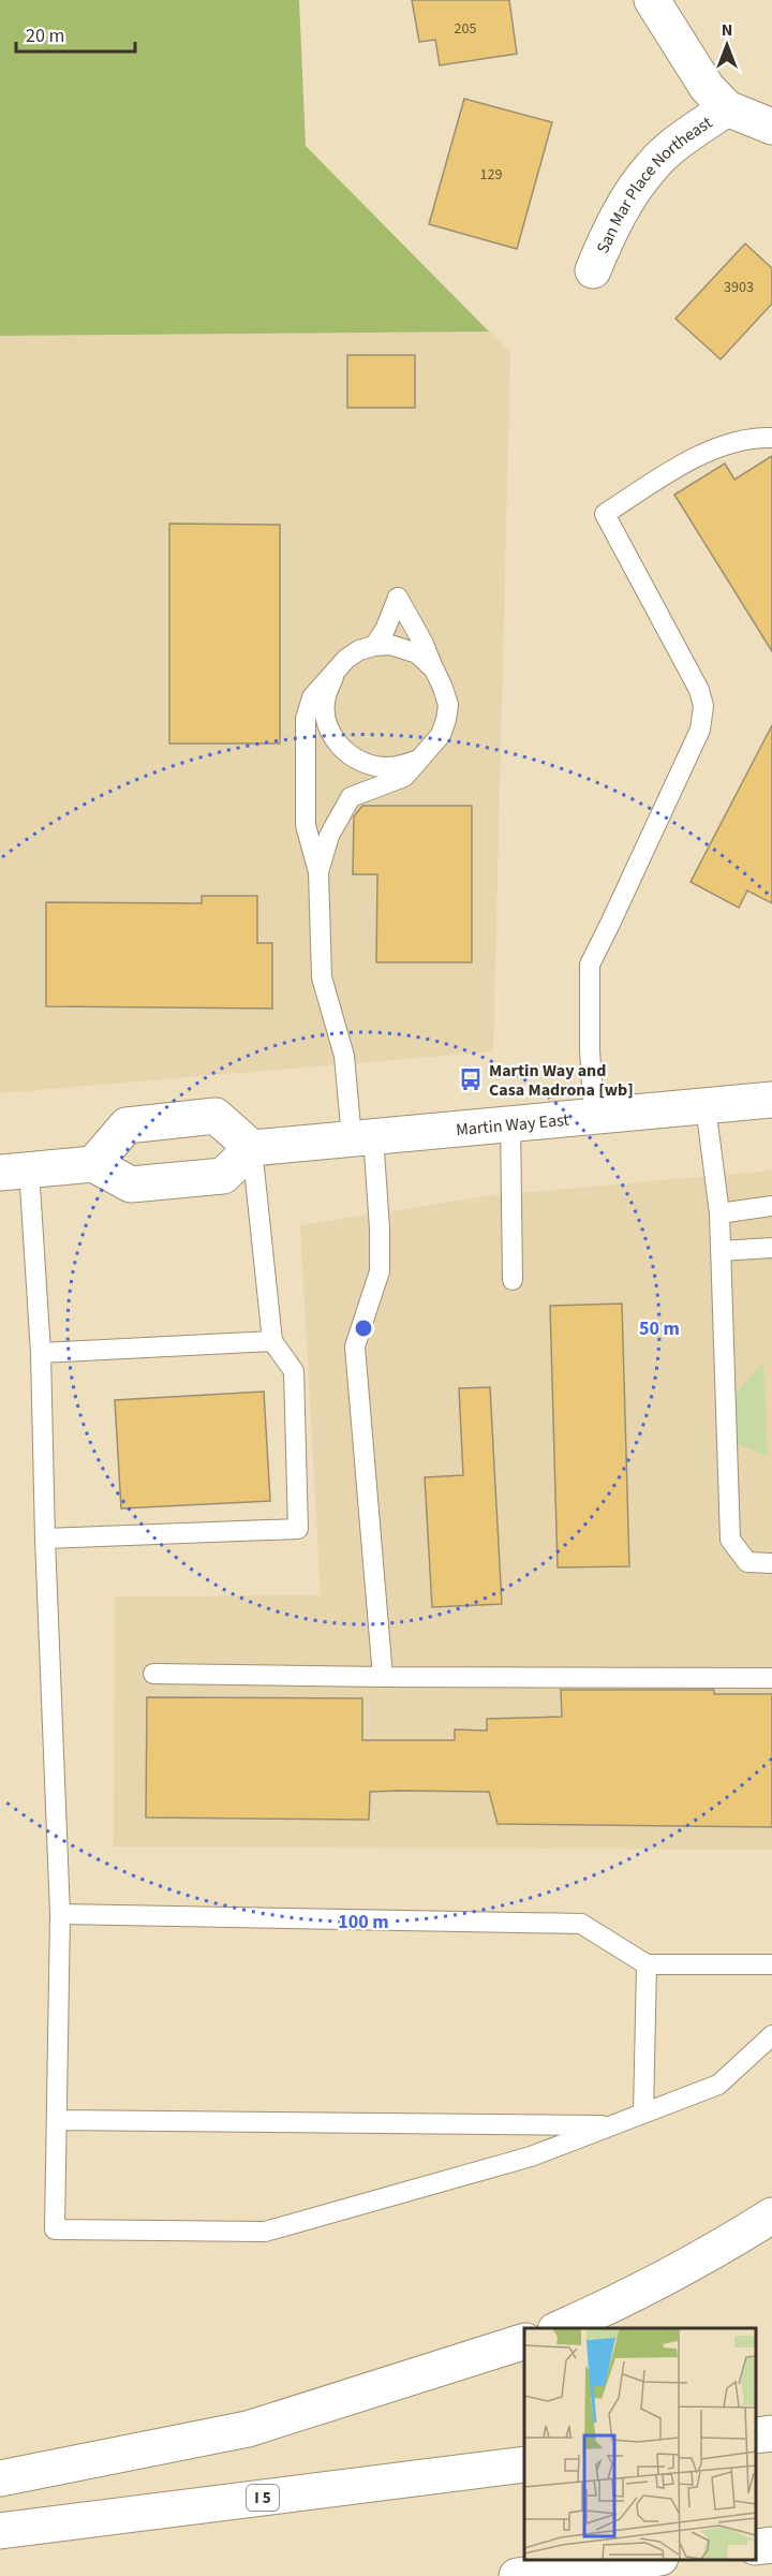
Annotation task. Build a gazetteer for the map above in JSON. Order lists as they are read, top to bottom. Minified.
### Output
{"streets":{"main road":["San Mar Place Northeast","Martin Way East","I 5"]},"places":{"bus stop":["Martin Way and Casa Madrona [wb]"]},"house_numbers":["205","129","3903"],"scale_bar":"20 m","north":"top","rings":["50 m","100 m"]}
